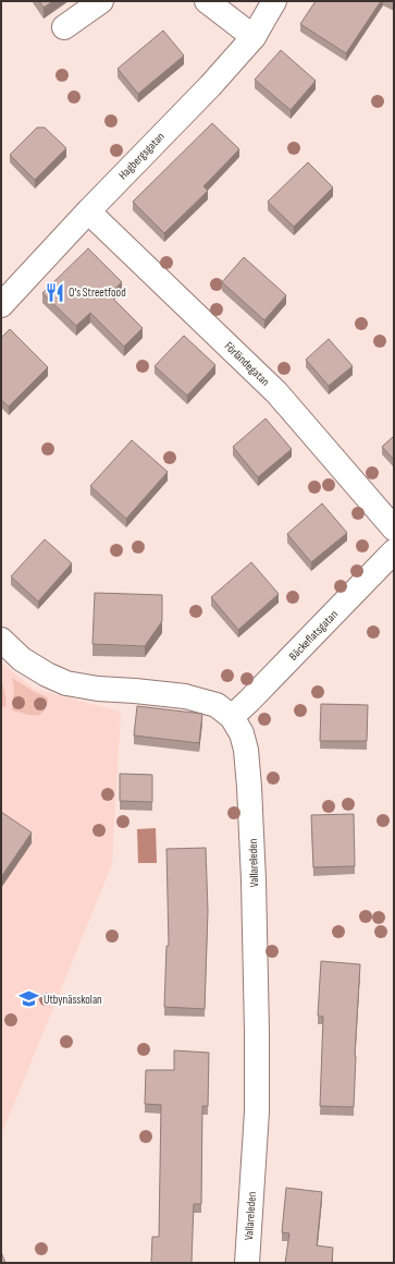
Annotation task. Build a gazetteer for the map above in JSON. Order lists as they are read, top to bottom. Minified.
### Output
{"streets":{"street":["Hagbergsgatan","Förländegatan","Bäckeflatsgatan","Vallareleden"]},"crossings":[["Hagbergsgatan","Förländegatan"],["Bäckeflatsgatan","Vallareleden"]],"places":{"restaurant":["O's Streetfood"],"school or university":["Utbynässkolan"]}}
